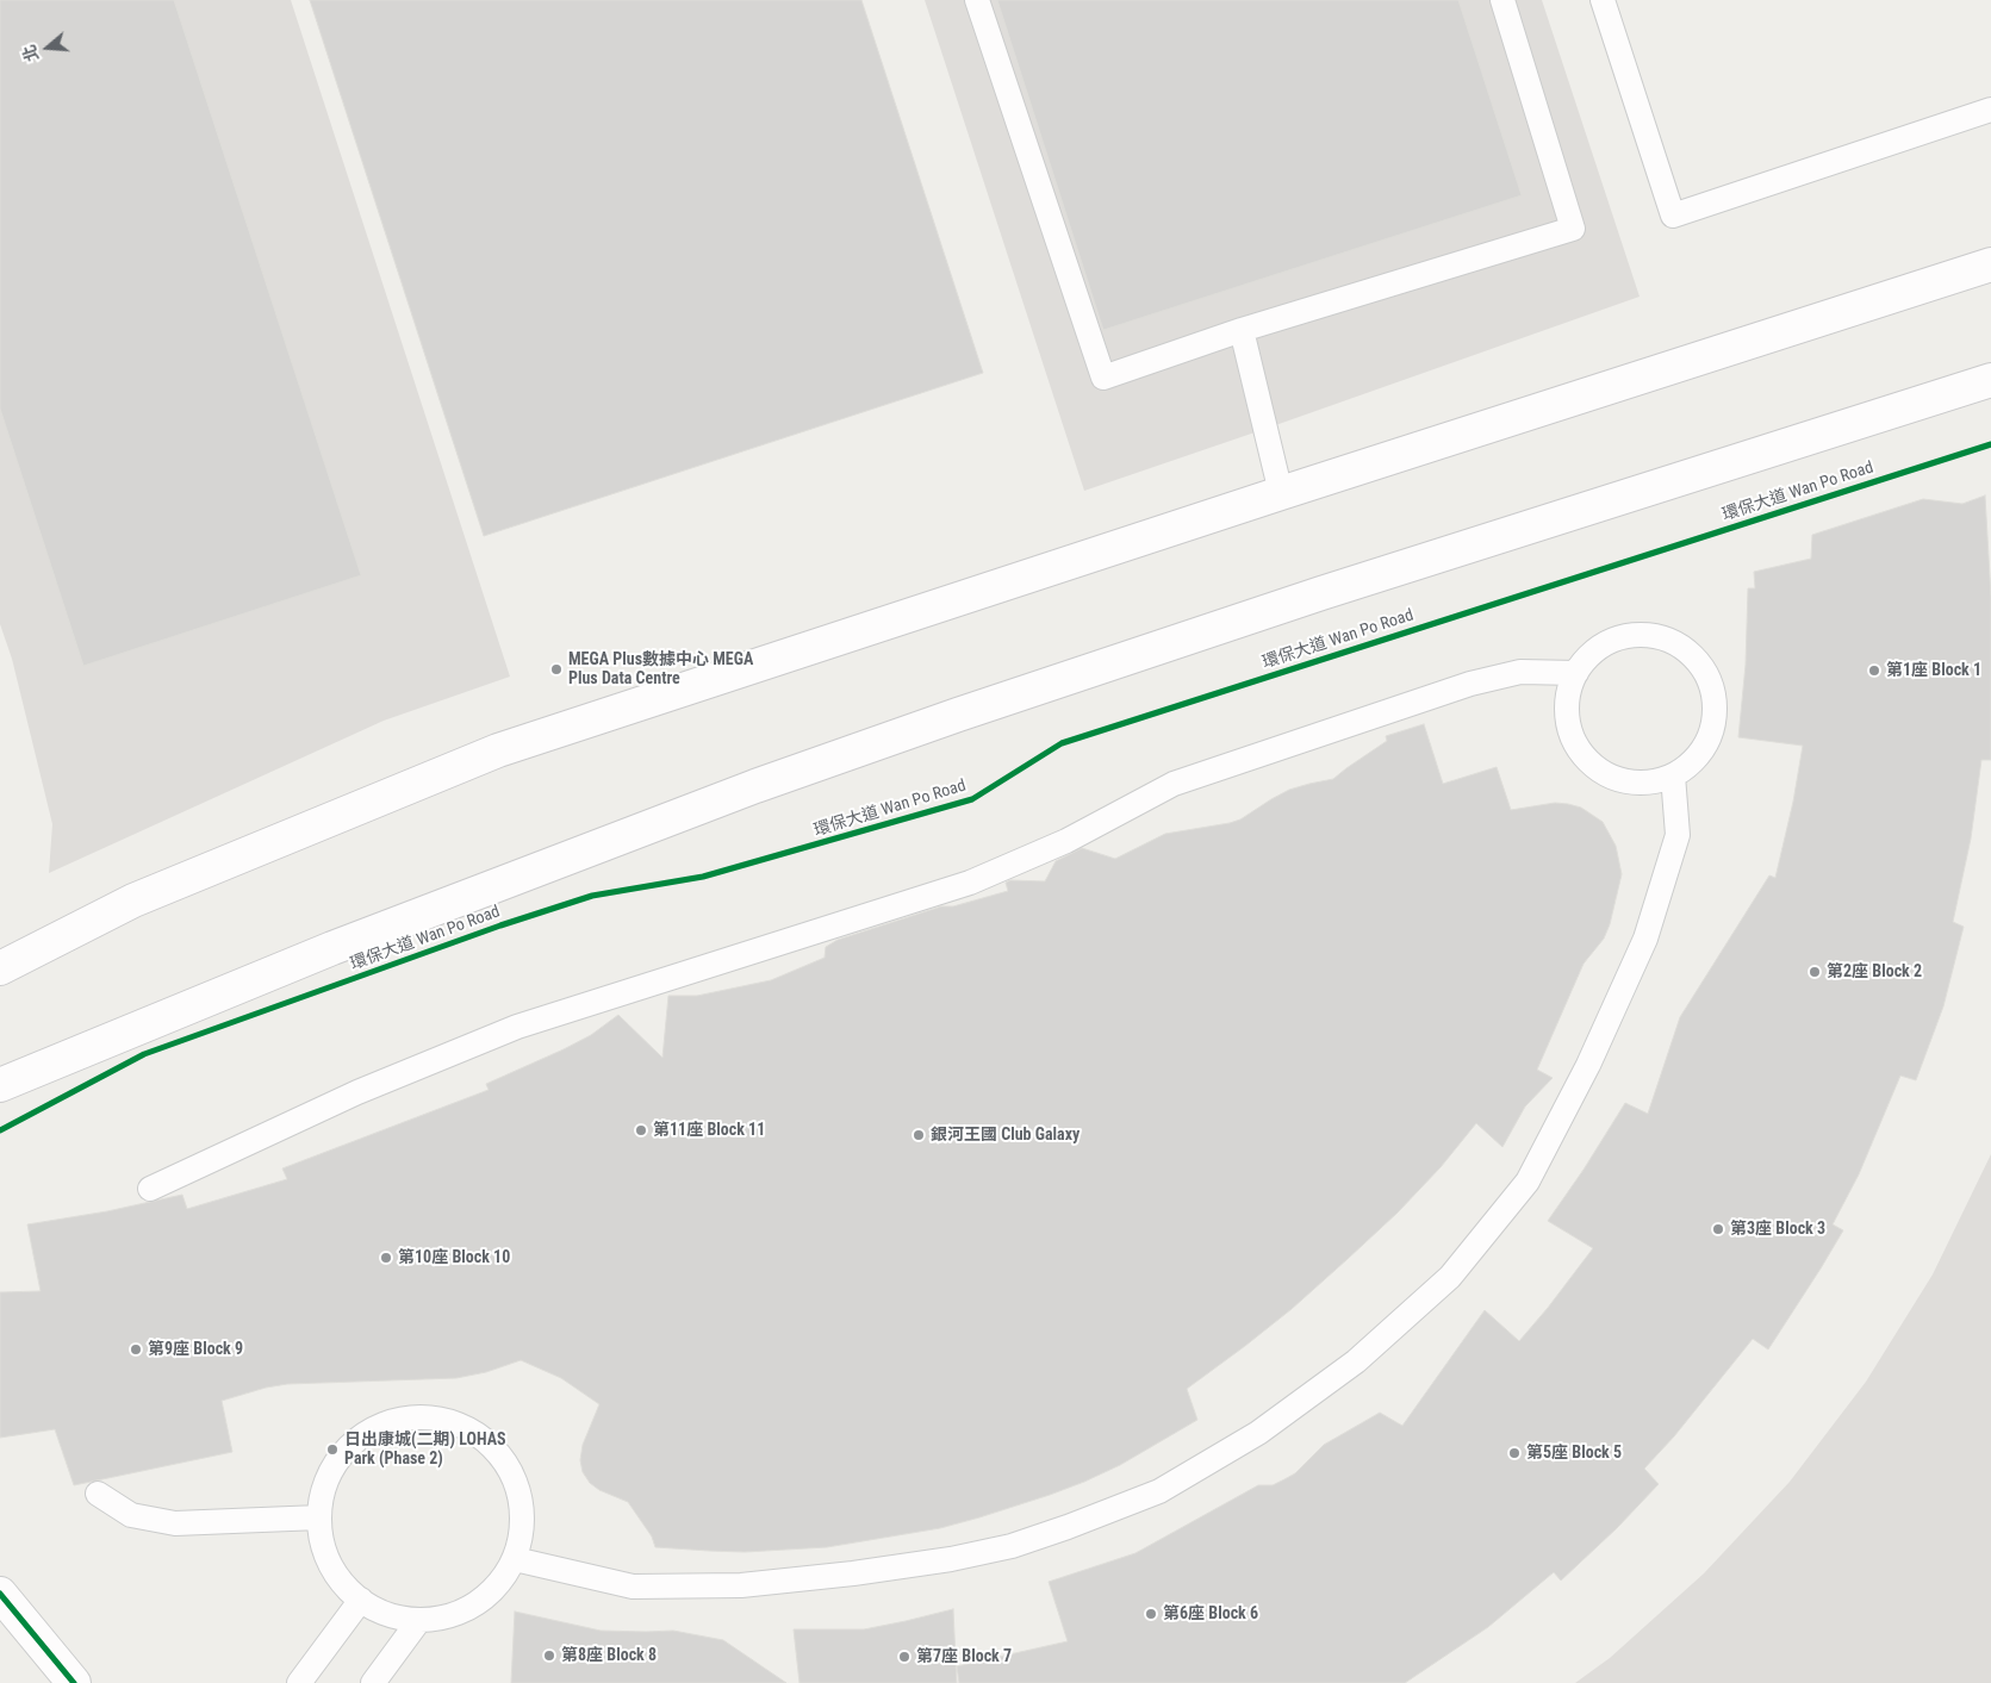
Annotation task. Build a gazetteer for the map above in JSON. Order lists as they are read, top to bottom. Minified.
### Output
{"streets":{"main road":["環保大道 Wan Po Road"]},"places":["MEGA Plus數據中心 MEGA Plus Data Centre","第1座 Block 1","第2座 Block 2","第11座 Block 11","銀河王國 Club Galaxy","第3座 Block 3","第10座 Block 10","第9座 Block 9","日出康城(二期) LOHAS Park (Phase 2)","第5座 Block 5","第6座 Block 6","第8座 Block 8","第7座 Block 7"],"north":"left"}
